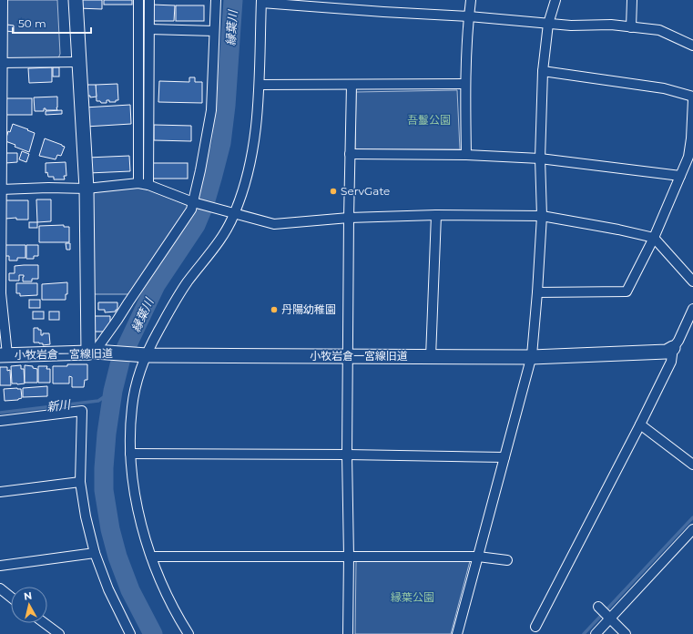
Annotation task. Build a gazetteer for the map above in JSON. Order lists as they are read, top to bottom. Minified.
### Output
{"streets":{"street":["小牧岩倉一宮線旧道"]},"water":["縁葉川","新川"],"parks":["吾鬘公園","縁葉公園"],"places":["ServGate","丹陽幼稚園"],"scale_bar":"50 m","north":"top"}
